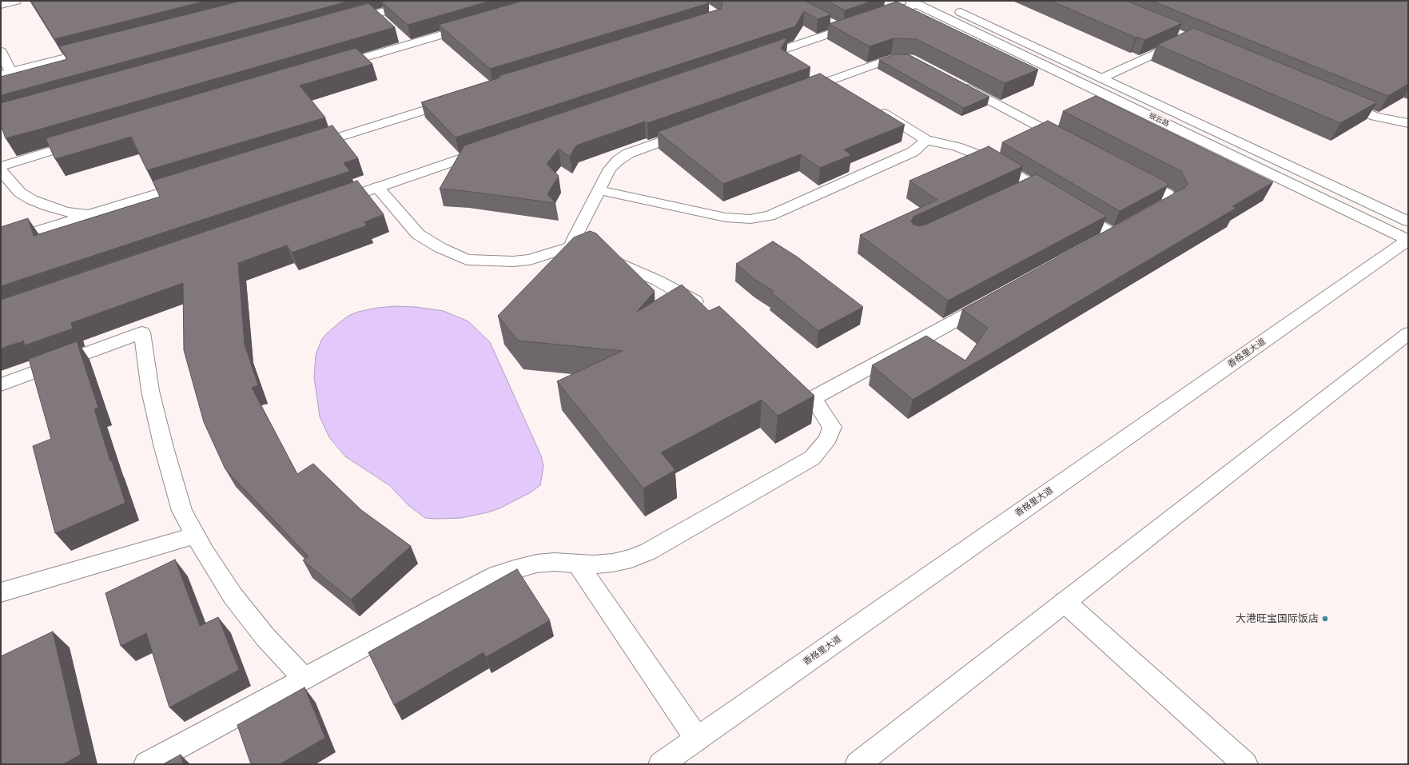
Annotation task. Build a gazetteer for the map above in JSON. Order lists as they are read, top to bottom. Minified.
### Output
{"streets":{"street":["银云路","香格里大道"]},"crossings":[["银云路","香格里大道"]],"places":["大港旺宝国际饭店"]}
